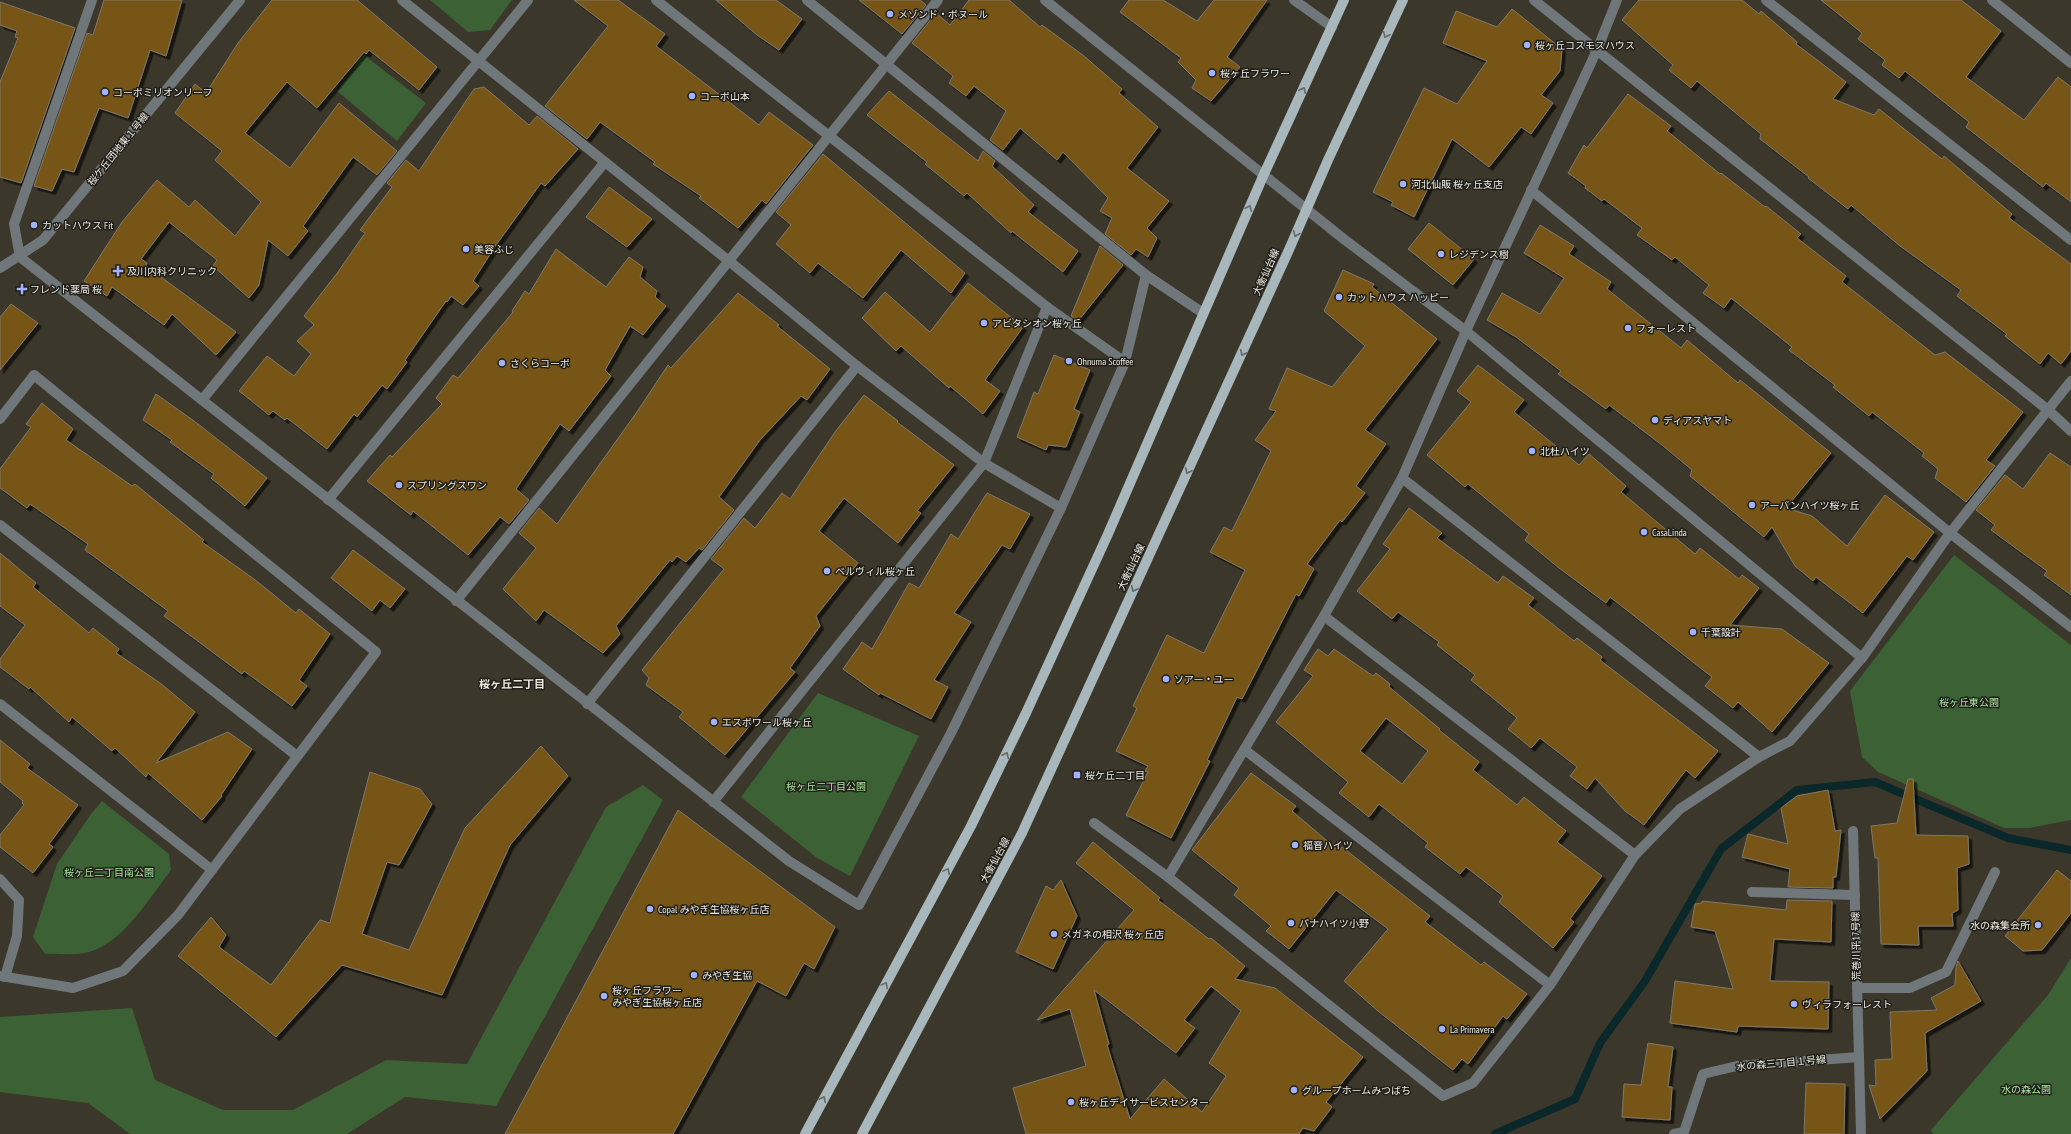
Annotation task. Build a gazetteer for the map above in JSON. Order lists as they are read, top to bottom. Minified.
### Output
{"streets":{"main road":["大衡仙台線"],"street":["桜ケ丘団地東１号線","荒巻川平17号線","水の森三丁目１号線"]},"crossings":[["荒巻川平17号線","水の森三丁目１号線"]],"districts":["桜ヶ丘二丁目"],"parks":["桜ヶ丘東公園","桜ヶ丘二丁目公園","桜ヶ丘二丁目南公園","水の森公園"],"places":{"other":["メゾンド・ボヌール","桜ヶ丘コスモスハウス","桜ヶ丘フラワー","コーポミリオンリーフ","コーポ山本","河北仙販 桜ヶ丘支店","カットハウス Fit","美容ふじ","レジデンス樹","カットハウス ハッピー","アビタシオン桜ヶ丘","フォーレスト","Ohnuma Scoffee","さくらコーポ","ディアスヤマト","北杜ハイツ","スプリングスワン","アーバンハイツ桜ヶ丘","CasaLinda","ベルヴィル桜ヶ丘","千葉設計","ソアー・ユー","エスポワール桜ヶ丘","福音ハイツ","Copal みやぎ生協桜ヶ丘店","パナハイツ小野","水の森集会所","メガネの相沢 桜ヶ丘店","みやぎ生協","桜ヶ丘フラワー みやぎ生協桜ヶ丘店","ヴィラフォーレスト","La Primavera","グループホームみつばち","桜ヶ丘デイサービスセンター"],"health":["及川内科クリニック","フレンド薬局 桜"],"transit":["桜ケ丘二丁目"]}}
